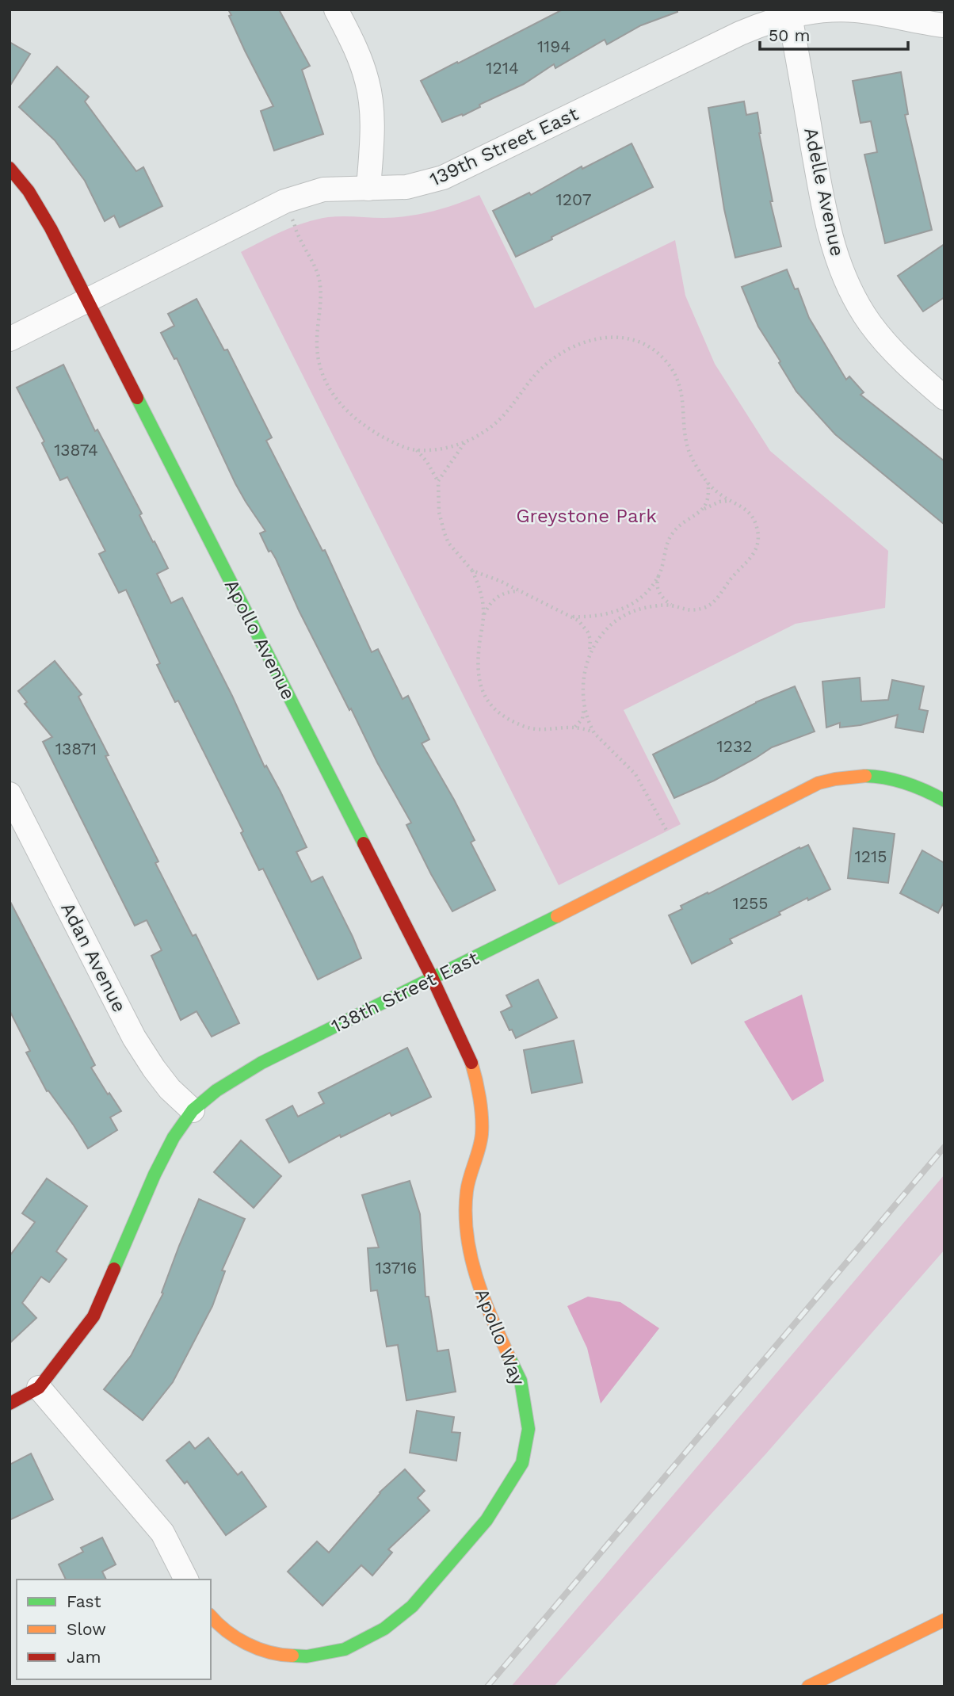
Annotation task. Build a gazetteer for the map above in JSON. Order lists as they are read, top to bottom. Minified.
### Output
{"streets":{"street":["139th Street East","Adelle Avenue","Apollo Avenue","Adan Avenue","138th Street East","Apollo Way"]},"crossings":[["139th Street East","Adelle Avenue"],["139th Street East","Apollo Avenue"],["Apollo Avenue","138th Street East"],["Apollo Avenue","Apollo Way"],["Adan Avenue","138th Street East"],["138th Street East","Apollo Way"]],"parks":["Greystone Park"],"house_numbers":["1194","1214","1207","13874","1232","13871","1215","1255","13716"],"legend":["Fast","Slow","Jam"],"scale_bar":"50 m"}
